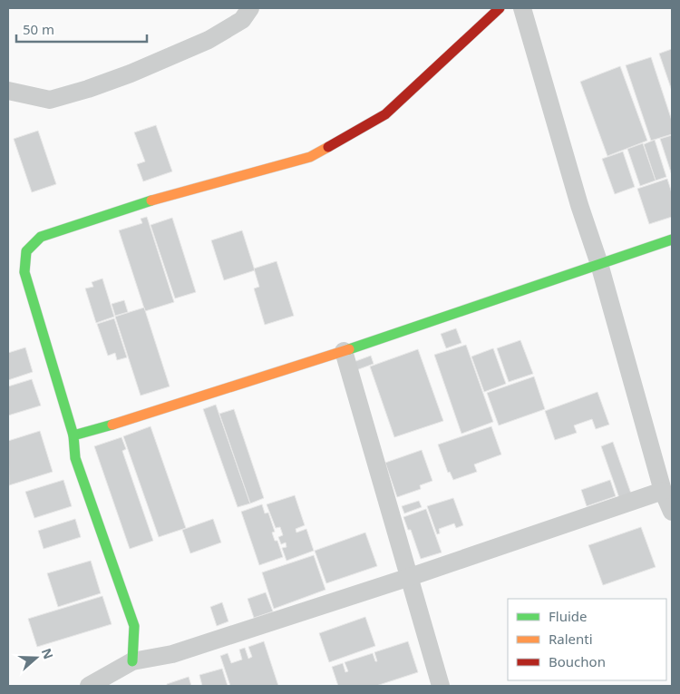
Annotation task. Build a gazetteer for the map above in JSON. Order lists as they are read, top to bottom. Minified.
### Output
{"legend":["Fluide","Ralenti","Bouchon"],"scale_bar":"50 m","north":"right"}
